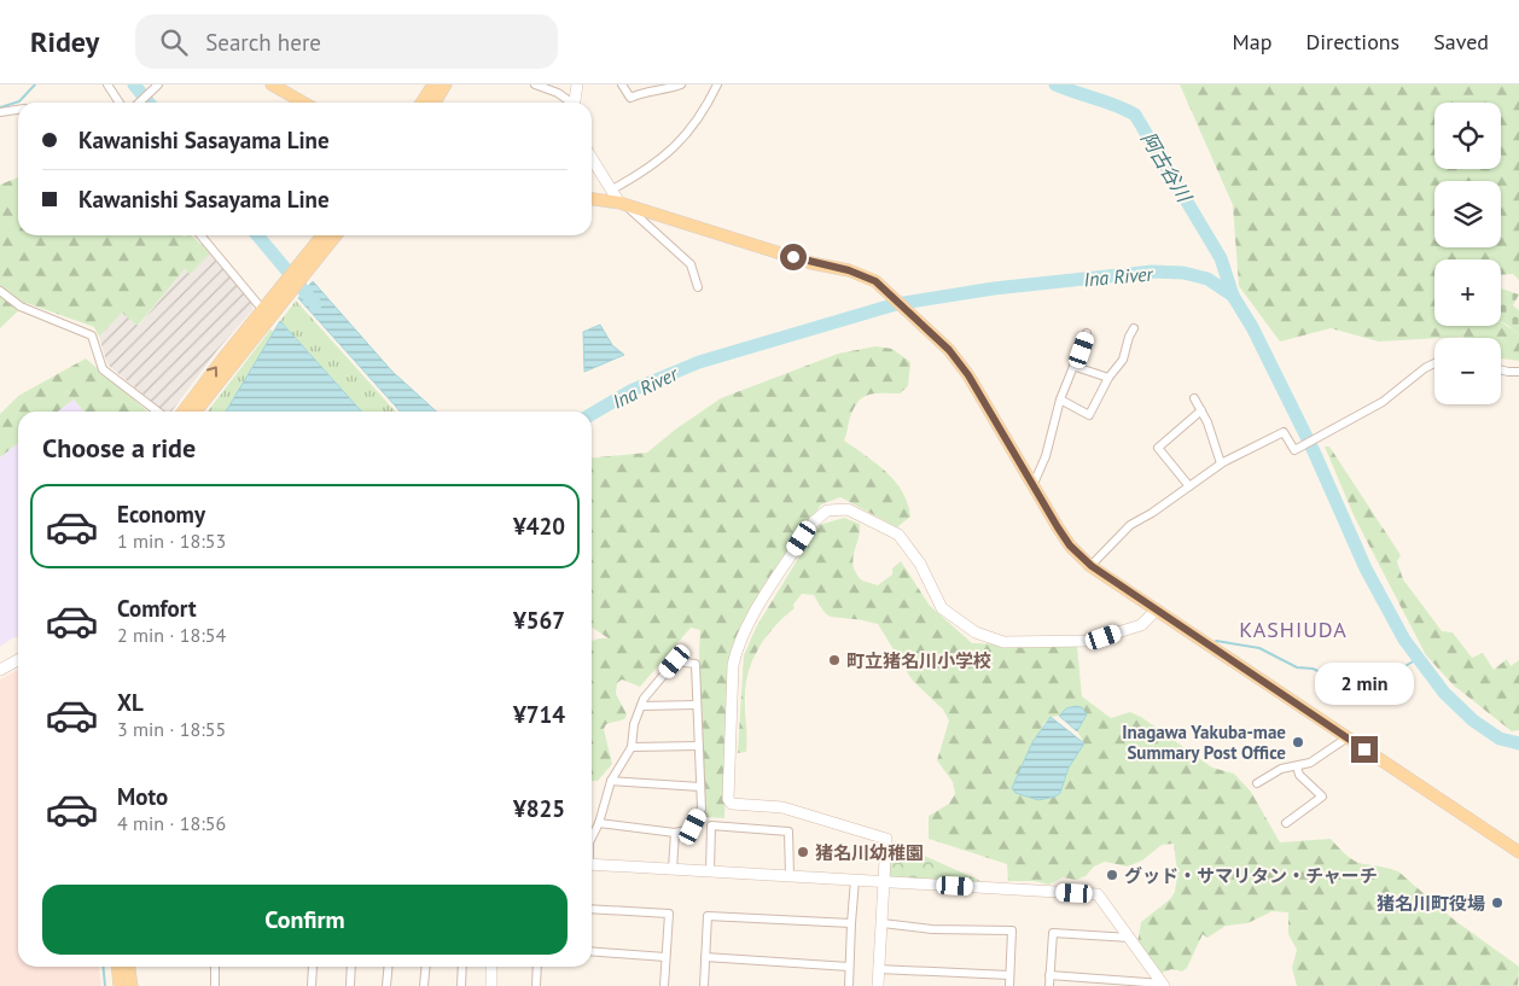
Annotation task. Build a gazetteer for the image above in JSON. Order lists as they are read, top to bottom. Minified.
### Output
{"districts":["KASHIUDA"],"water":["阿古谷川","Ina River"],"places":["町立猪名川小学校","Inagawa Yakuba-mae Summary Post Office","猪名川幼稚園","グッド・サマリタン・チャーチ","猪名川町役場"],"page":{"header":"Ridey","search":"Search here","nav":["Map","Directions","Saved"],"map_buttons":["+","−"],"banner":["Kawanishi Sasayama Line","Kawanishi Sasayama Line"],"heading":"Choose a ride","list":[{"name":"Economy","note":"1 min · 18:53","value":"¥420"},{"name":"Comfort","note":"2 min · 18:54","value":"¥567"},{"name":"XL","note":"3 min · 18:55","value":"¥714"},{"name":"Moto","note":"4 min · 18:56","value":"¥825"}],"bubble":"2 min","buttons":"Confirm"}}
